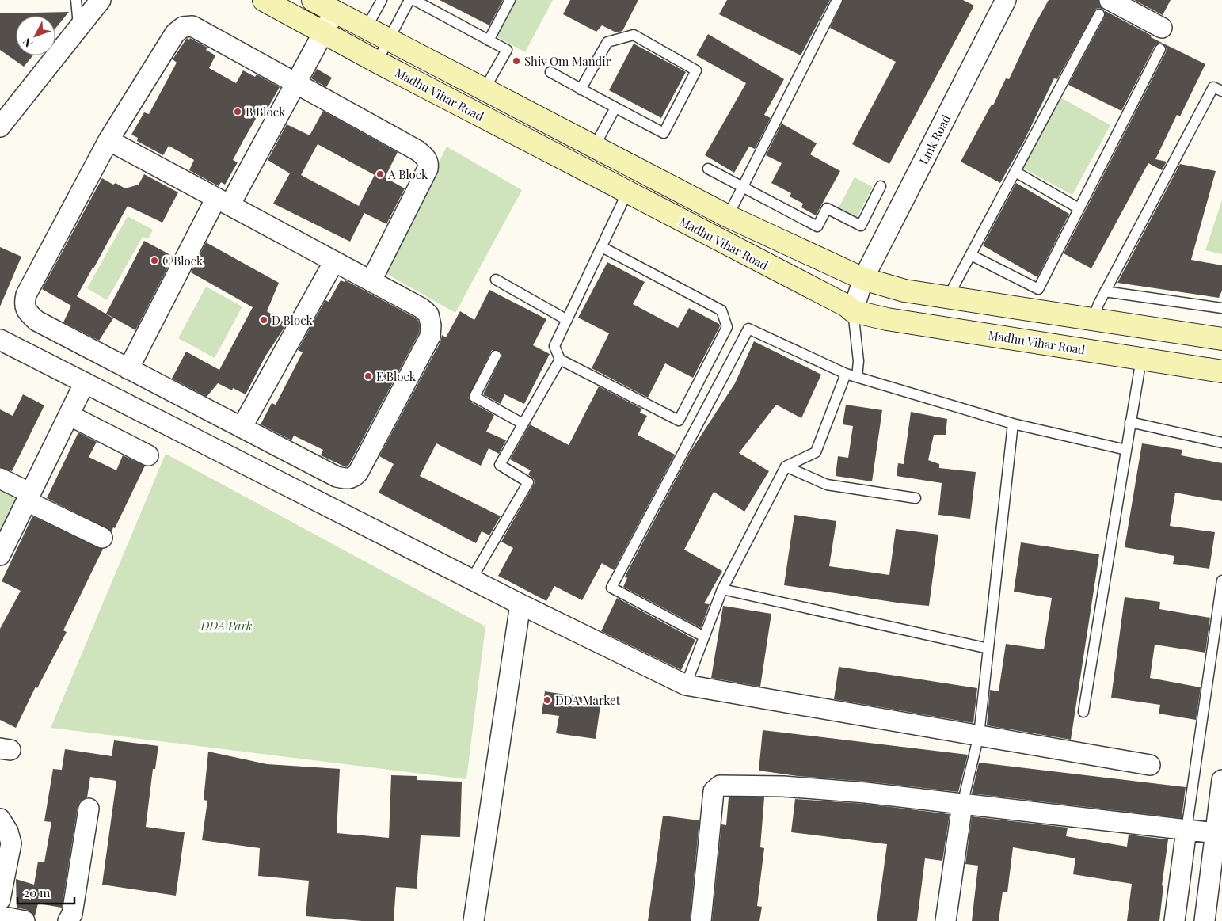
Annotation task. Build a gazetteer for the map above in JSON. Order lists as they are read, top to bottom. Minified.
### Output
{"streets":{"street":["Madhu Vihar Road","Link Road"]},"crossings":[["Madhu Vihar Road","Link Road"]],"parks":["DDA Park"],"places":["Shiv Om Mandir","B Block","A Block","C Block","D Block","E Block","DDA Market"],"scale_bar":"20 m","north":"bottom left"}
